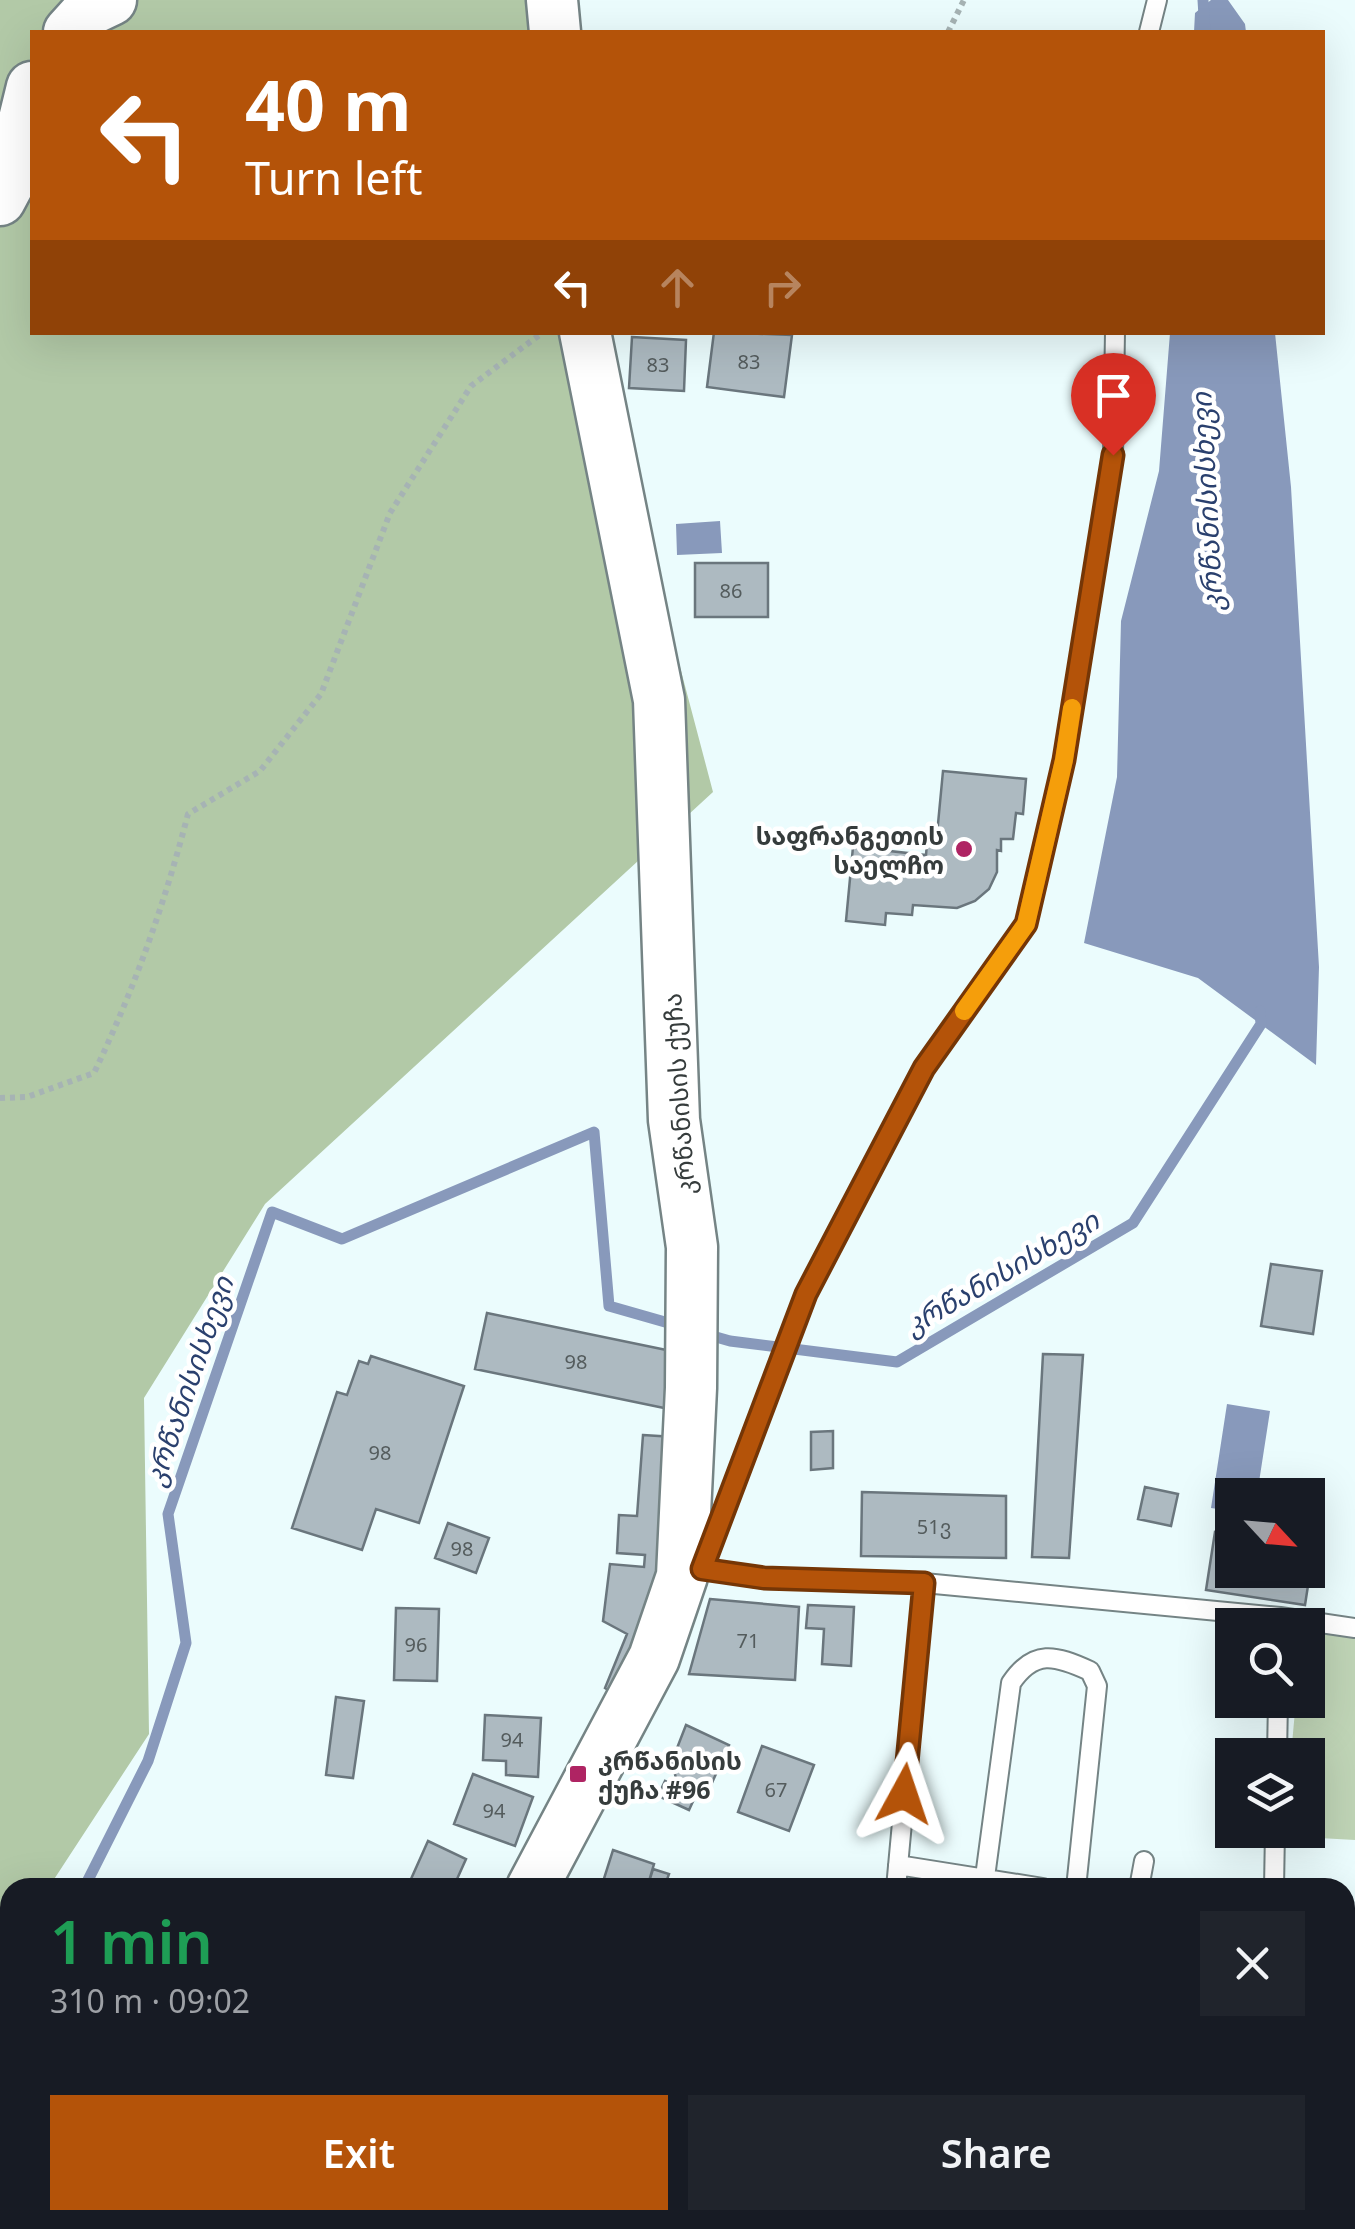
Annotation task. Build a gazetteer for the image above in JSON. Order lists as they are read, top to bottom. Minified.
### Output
{"streets":{"street":["კრწანისის ქუჩა"]},"water":["კრწანისისხევი"],"places":{"other":["საფრანგეთის საელჩო"],"transit":["კრწანისის ქუჩა #96"]},"house_numbers":["83","83","86","98","98","51ვ","98","71","96","94","67","94"],"north":"bottom right","page":{"turn":["40 m","Turn left"],"heading":["1 min","310 m · 09:02"],"buttons":["Exit","Share"]}}
